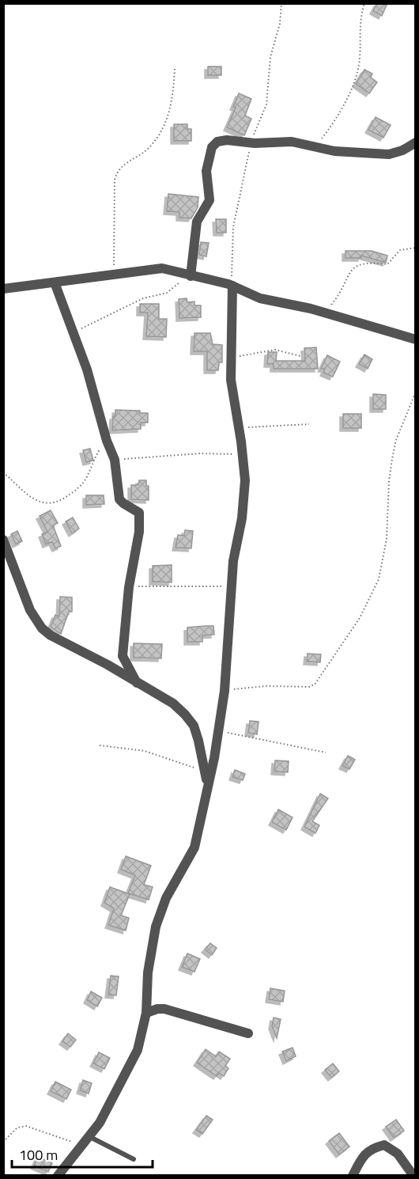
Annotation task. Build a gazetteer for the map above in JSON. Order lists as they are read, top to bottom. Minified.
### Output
{"scale_bar":"100 m"}
